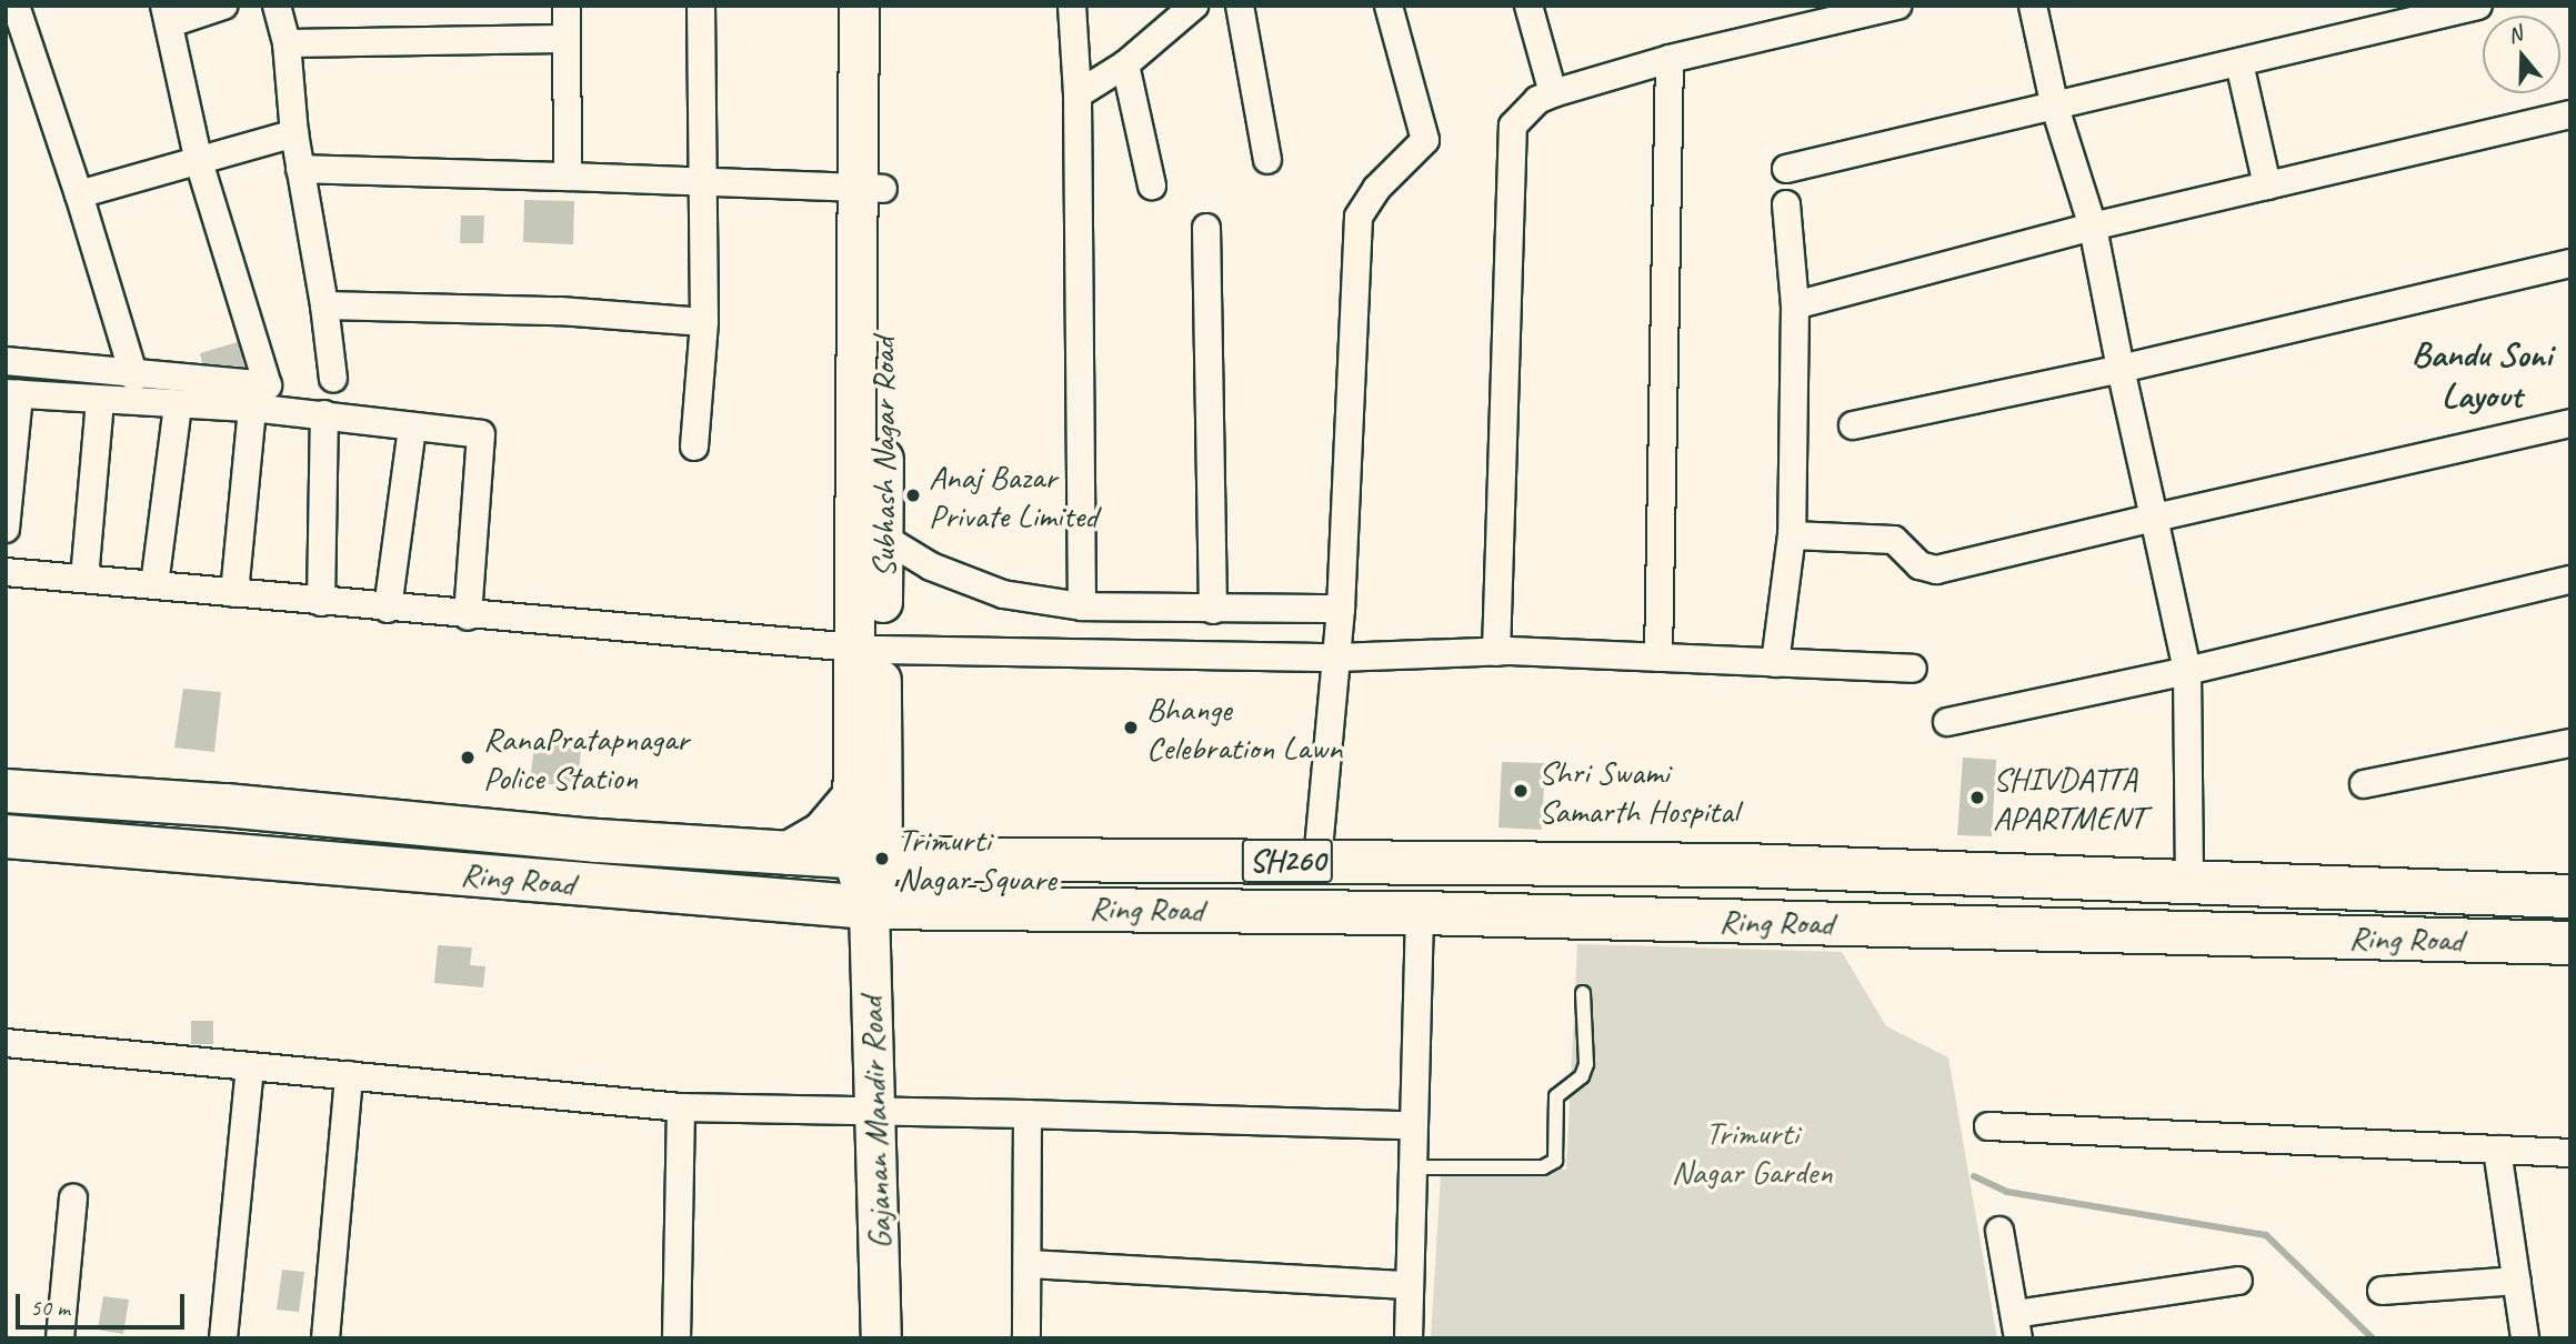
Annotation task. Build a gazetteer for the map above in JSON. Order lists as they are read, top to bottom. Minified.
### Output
{"streets":{"main road":["SH260","Ring Road"],"street":["Subhash Nagar Road","Gajanan Mandir Road"]},"crossings":[["Subhash Nagar Road","SH260"],["Subhash Nagar Road","Gajanan Mandir Road"],["SH260","Gajanan Mandir Road"],["Ring Road","Gajanan Mandir Road"]],"districts":["Bandu Soni Layout"],"parks":["Trimurti Nagar Garden"],"places":["Anaj Bazar Private Limited","Bhange Celebration Lawn","RanaPratapnagar Police Station","Shri Swami Samarth Hospital","SHIVDATTA APARTMENT","Trimurti Nagar Square"],"scale_bar":"50 m","north":"top"}
